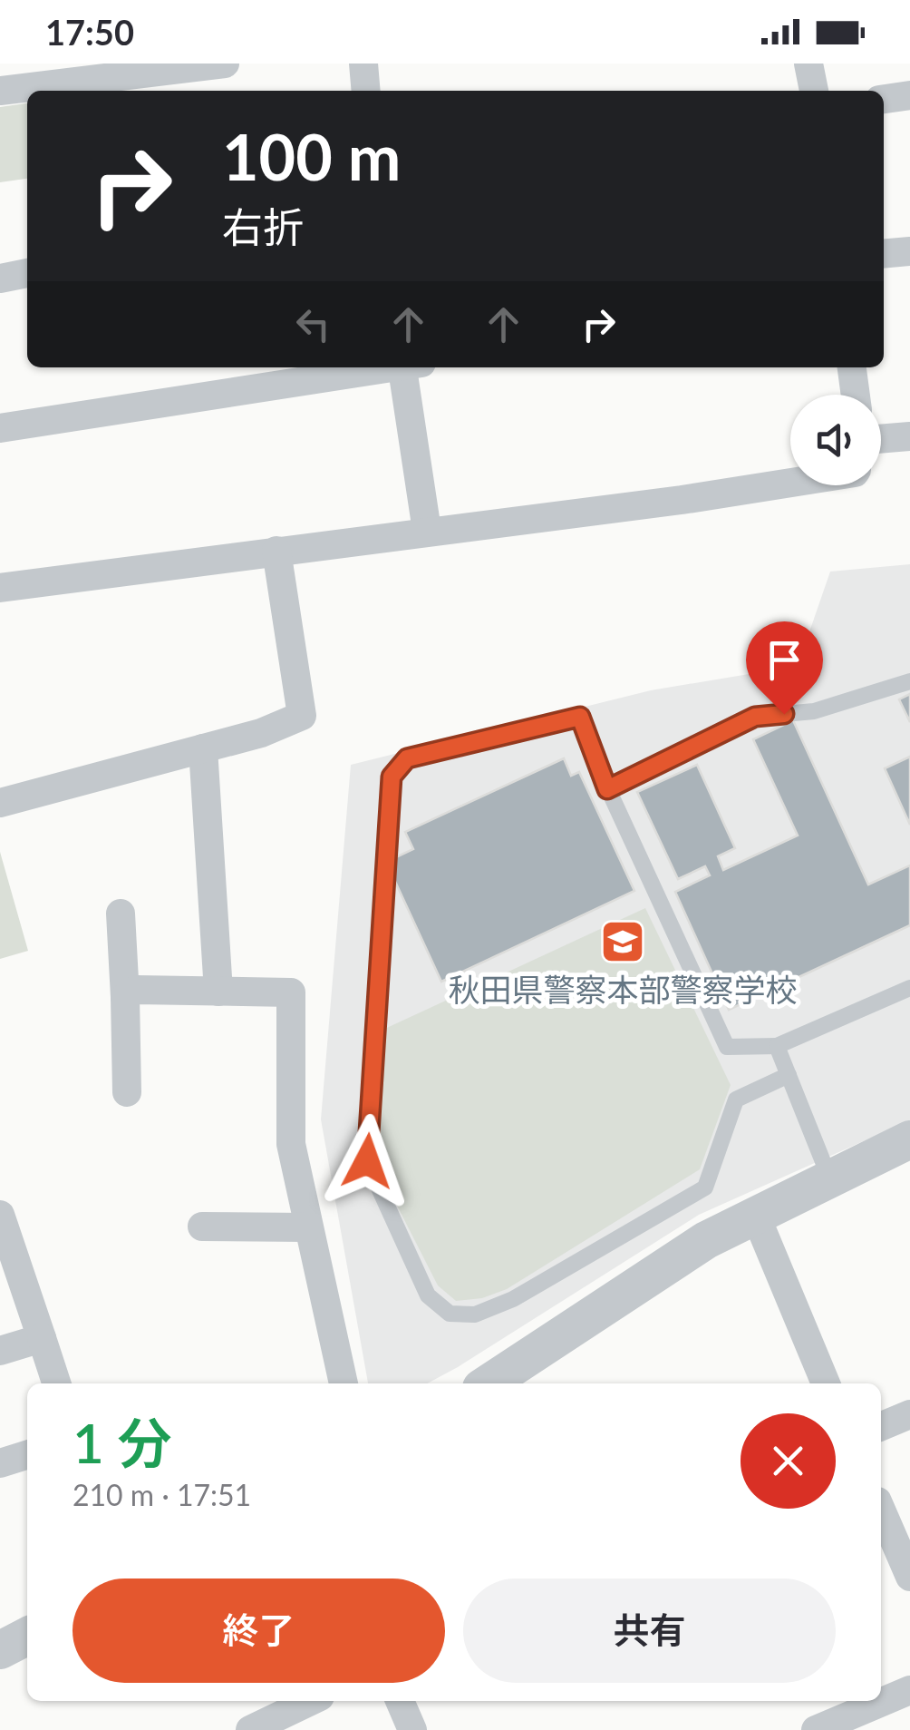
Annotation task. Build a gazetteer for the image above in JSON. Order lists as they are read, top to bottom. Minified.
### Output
{"places":{"school or university":["秋田県警察本部警察学校"]},"page":{"status":"17:50","turn":["100 m","右折"],"heading":["1 分","210 m · 17:51"],"buttons":["終了","共有"]}}
